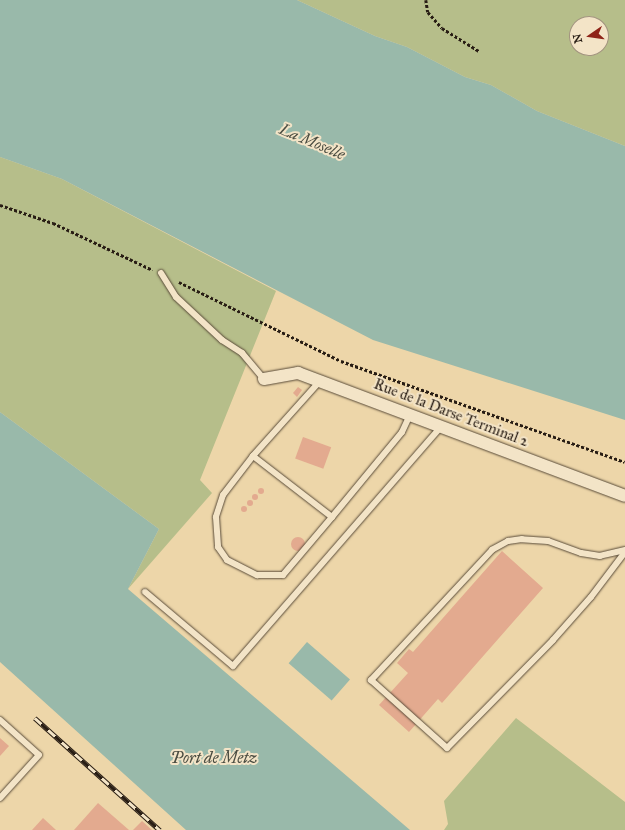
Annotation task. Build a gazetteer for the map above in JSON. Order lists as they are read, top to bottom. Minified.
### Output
{"streets":{"street":["Rue de la Darse Terminal 2"]},"water":["La Moselle","Port de Metz"],"north":"left"}
